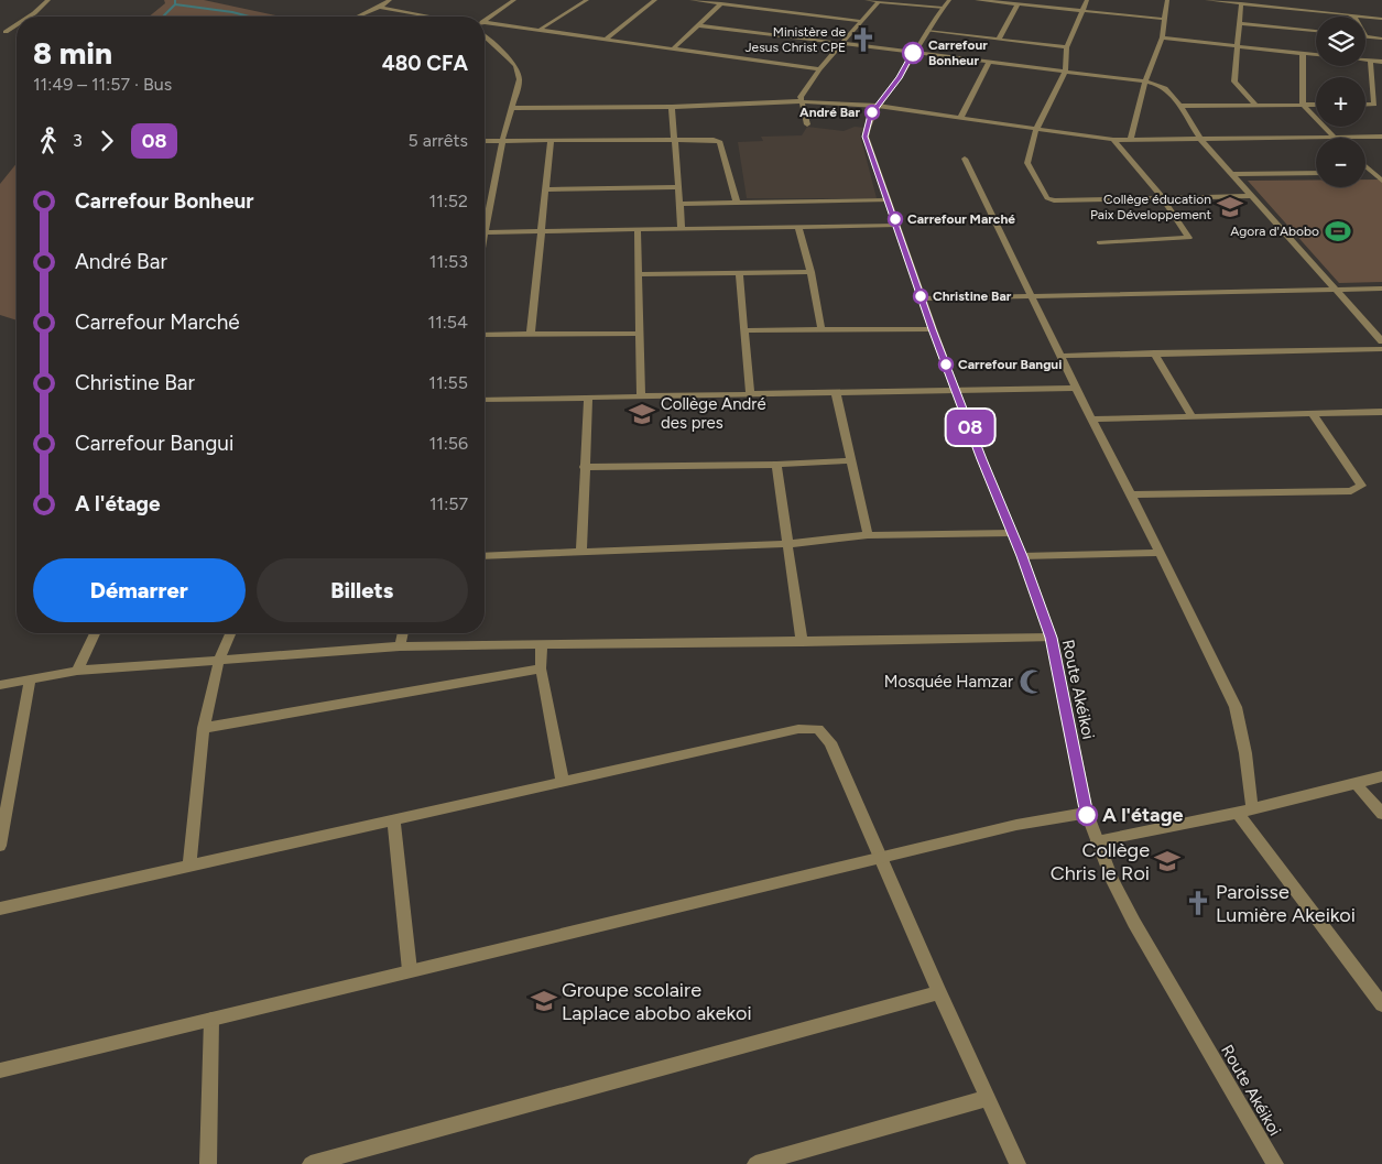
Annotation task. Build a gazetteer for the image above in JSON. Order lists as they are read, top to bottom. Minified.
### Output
{"streets":{"street":["Route Akéikoi"]},"places":{"church":["Ministère de Jesus Christ CPE","Paroisse Lumière Akeikoi"],"other":["Carrefour Bonheur","André Bar","Carrefour Marché","Christine Bar","Carrefour Bangui","A l'étage"],"school or university":["Collège éducation Paix Développement","Collège André des pres","Collège Chris le Roi","Groupe scolaire Laplace abobo akekoi"],"sports":["Agora d'Abobo"],"mosque":["Mosquée Hamzar"]},"lines":["bus line 08"],"page":{"on_map":"08","map_buttons":["+","−"],"heading":["8 min","11:49 – 11:57 · Bus","480 CFA"],"legs":["3","08","5 arrêts"],"list":[{"name":"Carrefour Bonheur","value":"11:52"},{"name":"André Bar","value":"11:53"},{"name":"Carrefour Marché","value":"11:54"},{"name":"Christine Bar","value":"11:55"},{"name":"Carrefour Bangui","value":"11:56"},{"name":"A l'étage","value":"11:57"}],"buttons":["Démarrer","Billets"]}}
